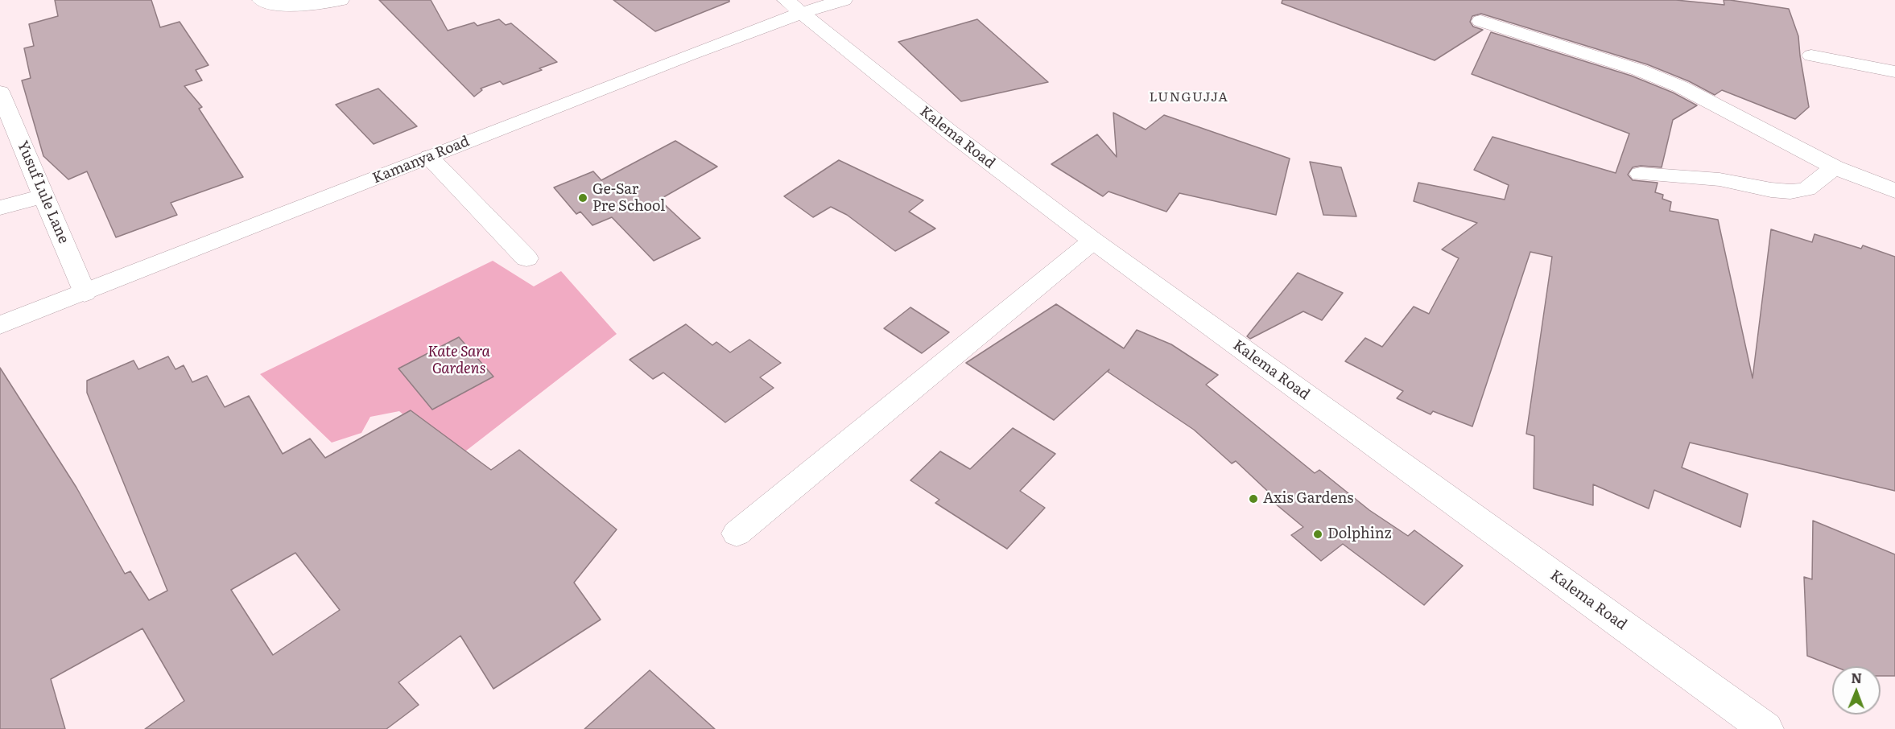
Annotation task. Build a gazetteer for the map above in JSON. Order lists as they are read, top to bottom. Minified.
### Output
{"streets":{"street":["Kalema Road","Kamanya Road","Yusuf Lule Lane"]},"crossings":[["Kalema Road","Kamanya Road"],["Kamanya Road","Yusuf Lule Lane"]],"districts":["LUNGUJJA"],"parks":["Kate Sara Gardens"],"places":["Ge-Sar Pre School","Axis Gardens","Dolphinz"],"north":"top"}
